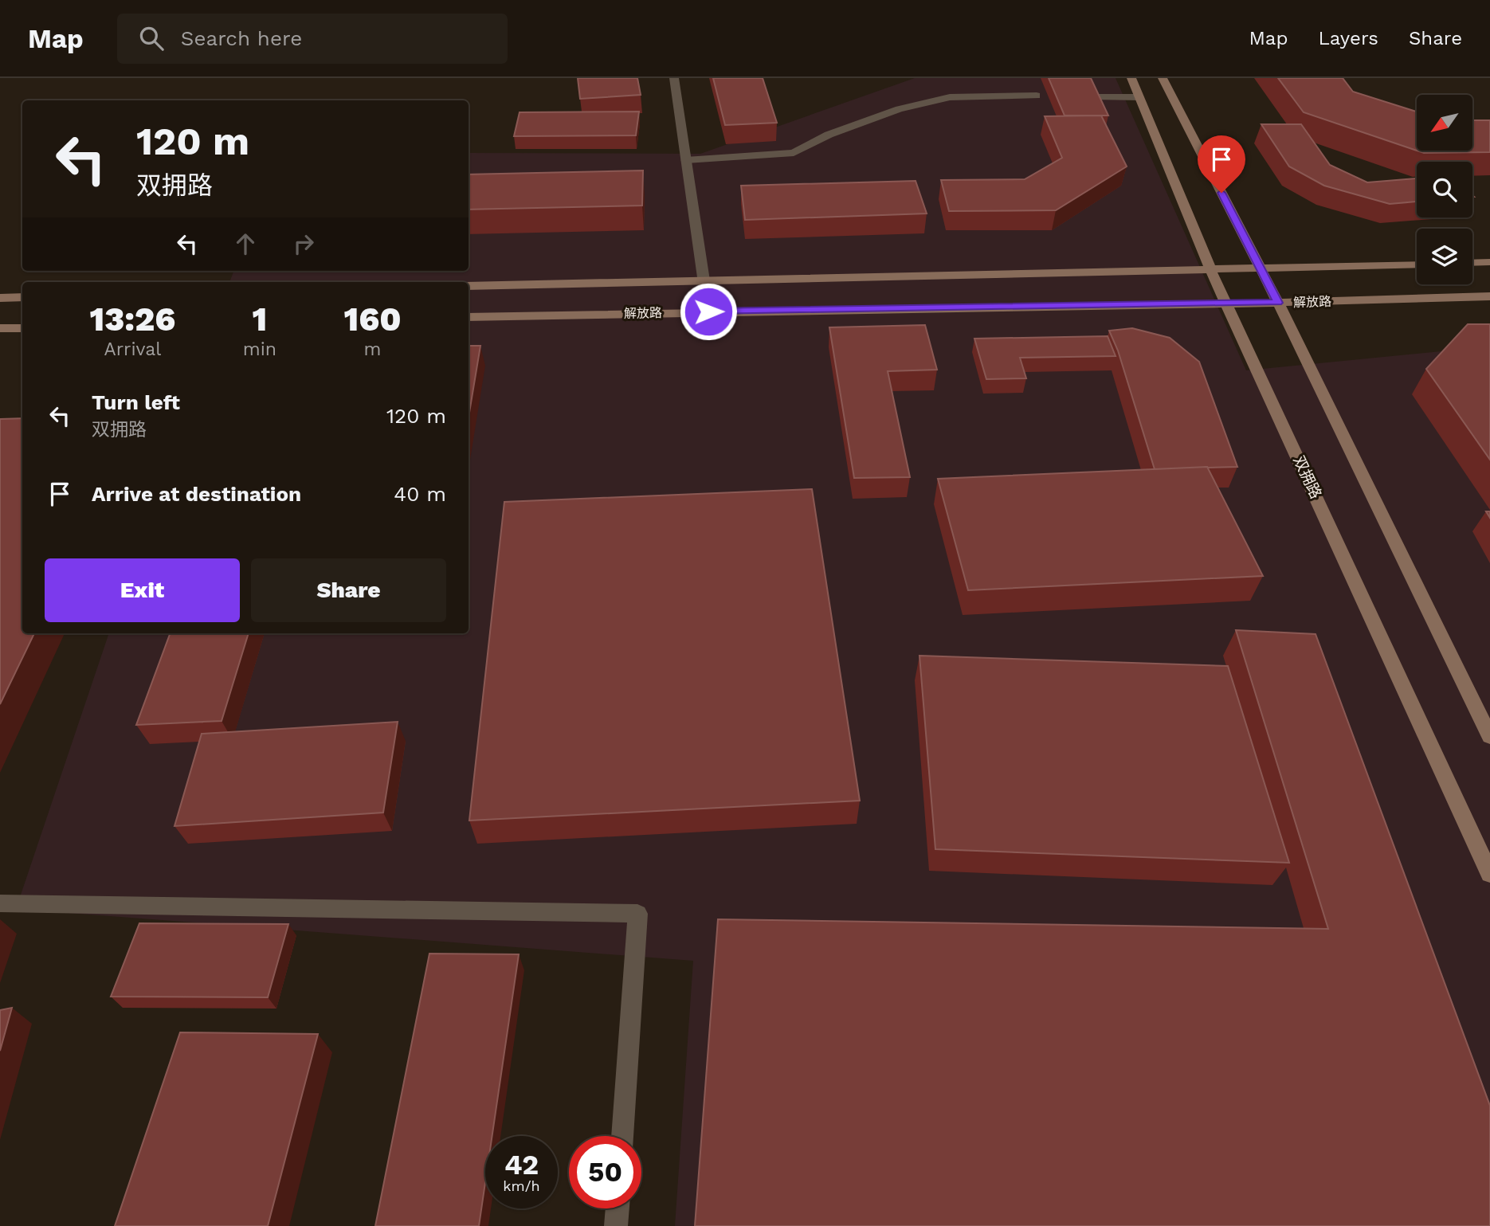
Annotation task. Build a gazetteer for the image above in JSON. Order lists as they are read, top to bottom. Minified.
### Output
{"streets":{"main road":["解放路","双拥路"]},"crossings":[["解放路","双拥路"]],"north":"bottom left","page":{"header":"Map","search":"Search here","nav":["Map","Layers","Share"],"turn":["120 m","双拥路"],"eta":["13:26","Arrival","1","min","160","m"],"list":[{"name":"Turn left","note":"双拥路","value":"120 m"},{"name":"Arrive at destination","value":"40 m"}],"buttons":["Exit","Share"],"speed":"42 km/h","limit":"50"}}
